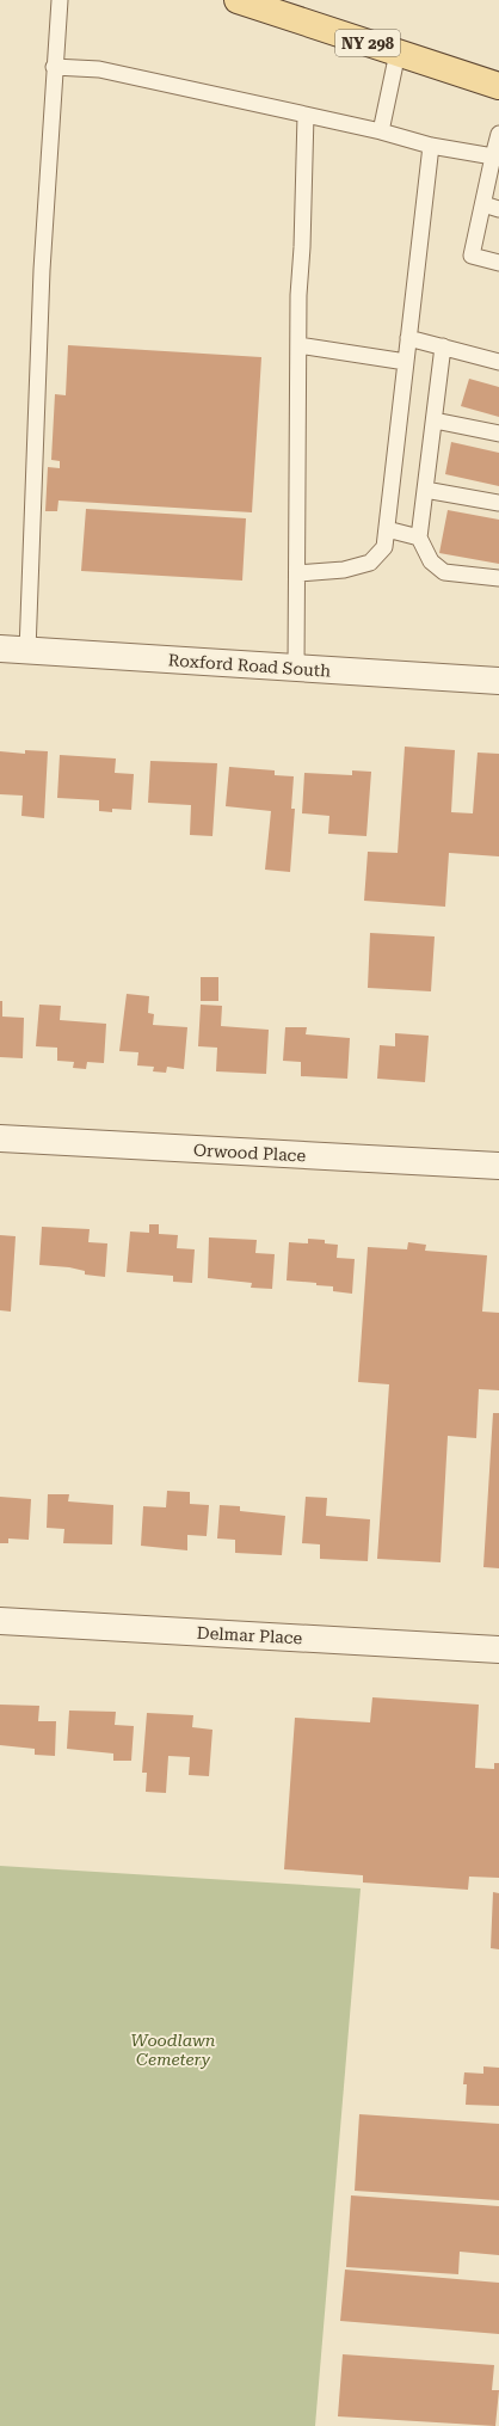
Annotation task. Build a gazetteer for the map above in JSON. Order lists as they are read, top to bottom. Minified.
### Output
{"streets":{"main road":["NY 298"],"street":["Roxford Road South","Orwood Place","Delmar Place"]},"parks":["Woodlawn Cemetery"]}
